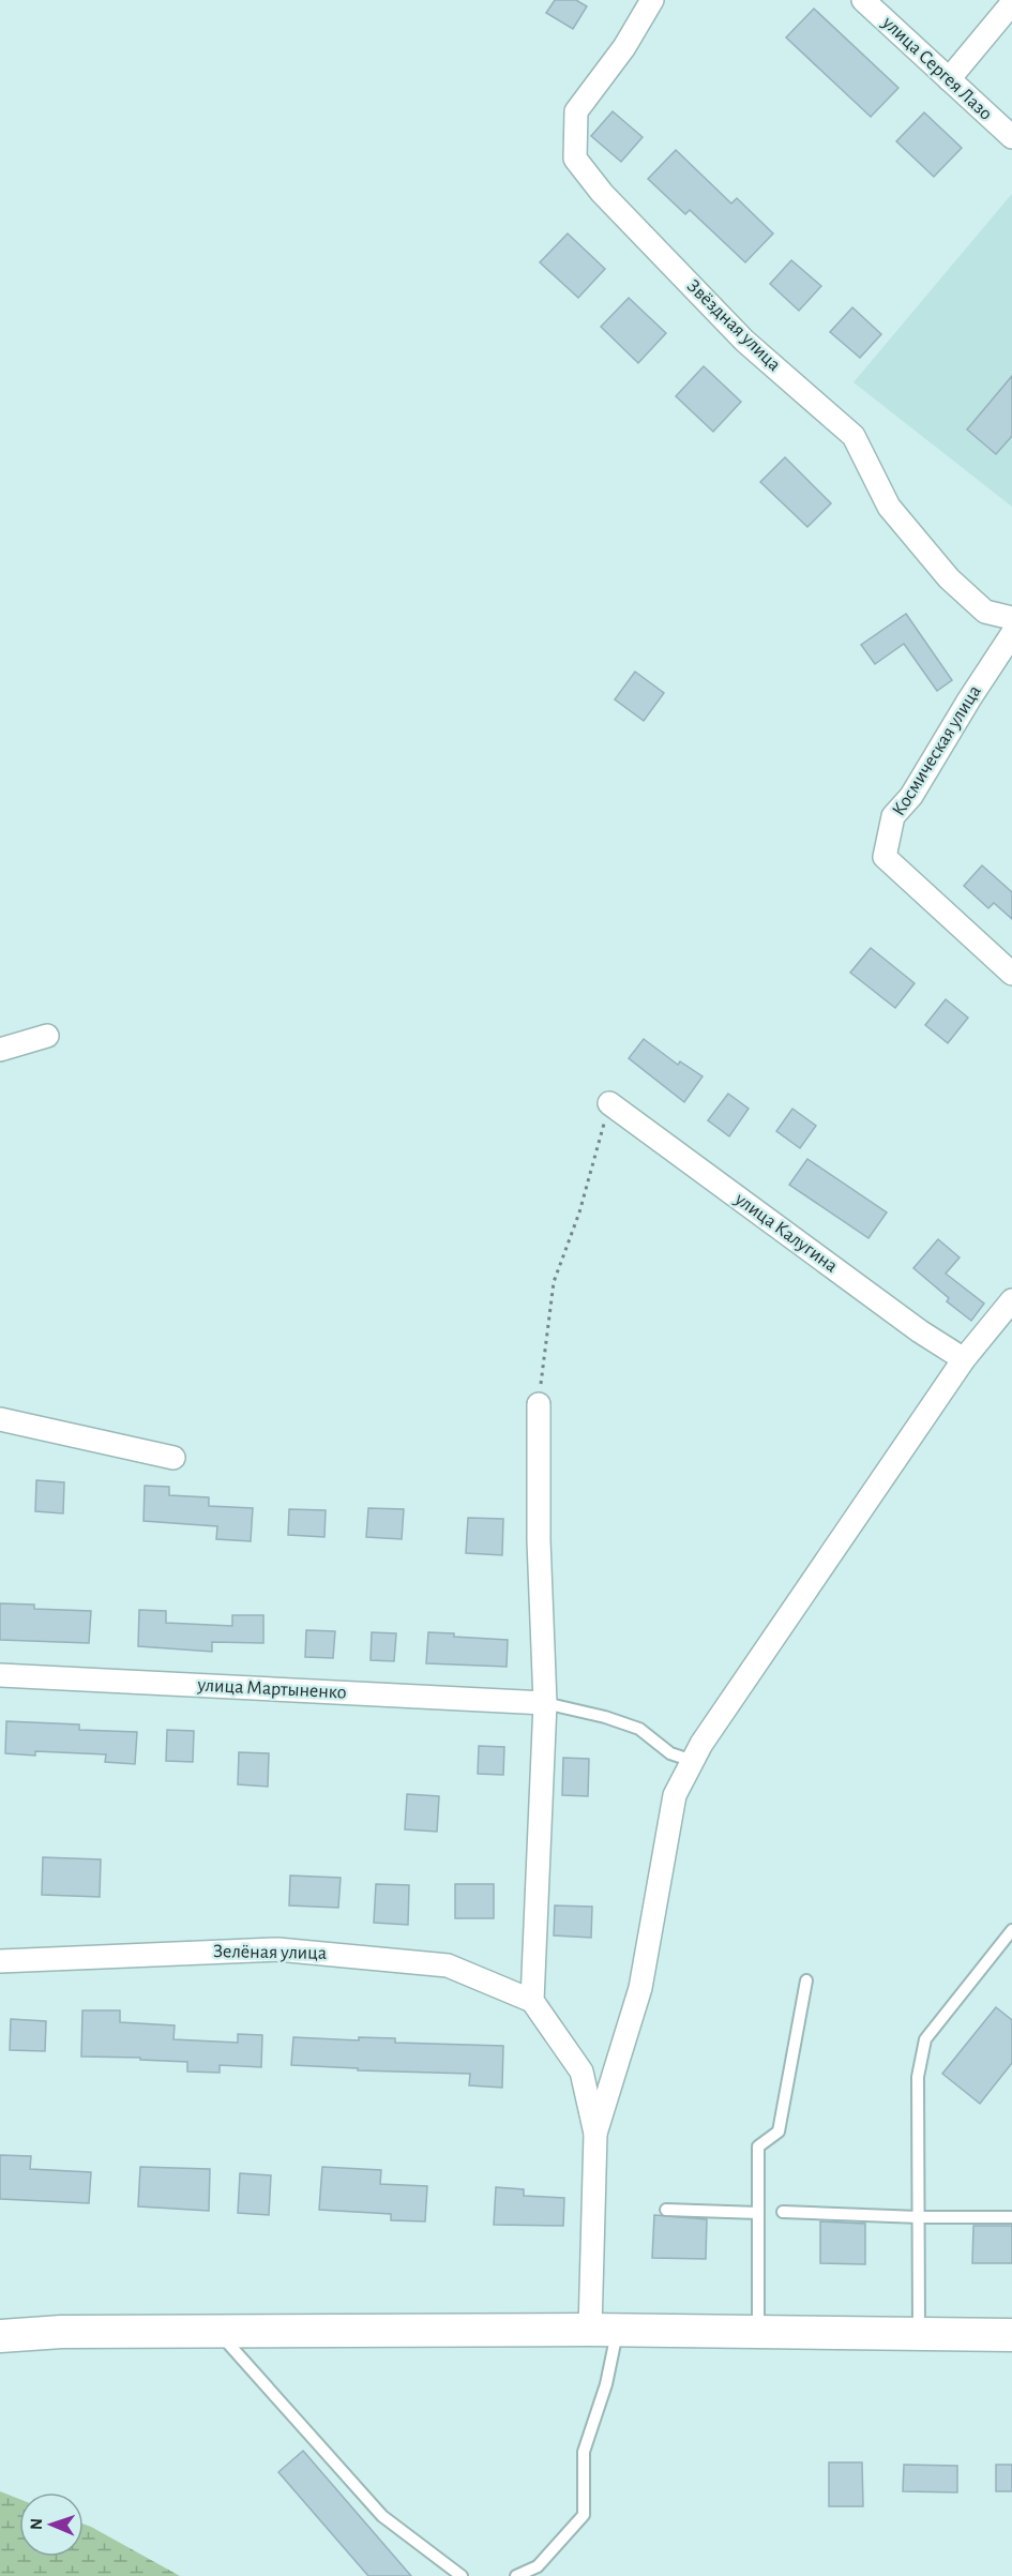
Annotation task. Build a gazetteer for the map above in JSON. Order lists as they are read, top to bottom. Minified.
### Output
{"streets":{"street":["улица Сергея Лазо","Звёздная улица","Космическая улица","улица Калугина","улица Мартыненко","Зелёная улица"]},"north":"left"}
